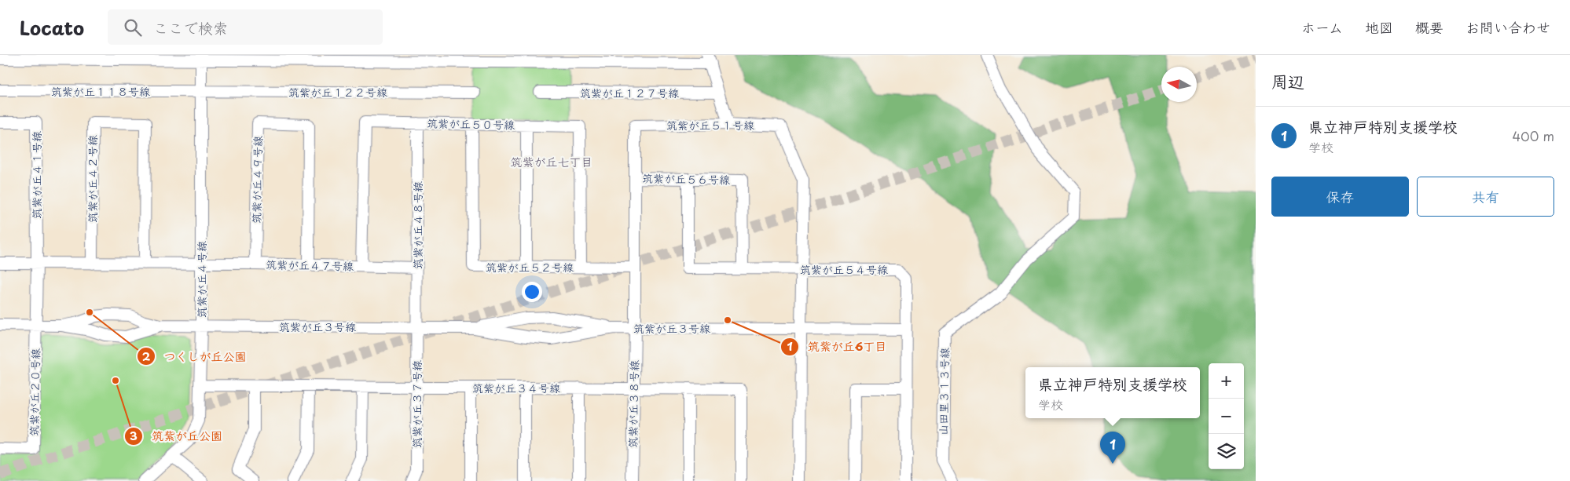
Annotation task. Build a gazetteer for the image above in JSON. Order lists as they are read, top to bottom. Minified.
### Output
{"streets":{"street":["筑紫が丘１１８号線","筑紫が丘１２２号線","筑紫が丘１２７号線","筑紫が丘５０号線","筑紫が丘５１号線","筑紫が丘４１号線","筑紫が丘４２号線","筑紫が丘５６号線","筑紫が丘４９号線","筑紫が丘４８号線","筑紫が丘４７号線","筑紫が丘５２号線","筑紫が丘５４号線","筑紫が丘４号線","筑紫が丘３号線","筑紫が丘３４号線","山田里３１３号線","筑紫が丘２０号線","筑紫が丘３７号線","筑紫が丘３８号線"]},"crossings":[["筑紫が丘１１８号線","筑紫が丘１２２号線"],["筑紫が丘１１８号線","筑紫が丘４号線"],["筑紫が丘１２２号線","筑紫が丘４号線"],["筑紫が丘５０号線","筑紫が丘４８号線"],["筑紫が丘５０号線","筑紫が丘４７号線"],["筑紫が丘５０号線","筑紫が丘５２号線"],["筑紫が丘５１号線","筑紫が丘５６号線"],["筑紫が丘５１号線","筑紫が丘５２号線"],["筑紫が丘５１号線","筑紫が丘５４号線"],["筑紫が丘５１号線","筑紫が丘３号線"],["筑紫が丘５１号線","筑紫が丘３８号線"],["筑紫が丘４１号線","筑紫が丘３号線"],["筑紫が丘４１号線","筑紫が丘２０号線"],["筑紫が丘５６号線","筑紫が丘５４号線"],["筑紫が丘４９号線","筑紫が丘４７号線"],["筑紫が丘４８号線","筑紫が丘４７号線"],["筑紫が丘４８号線","筑紫が丘３号線"],["筑紫が丘４８号線","筑紫が丘３７号線"],["筑紫が丘４７号線","筑紫が丘４号線"],["筑紫が丘５４号線","筑紫が丘３号線"],["筑紫が丘４号線","筑紫が丘３号線"],["筑紫が丘４号線","筑紫が丘３４号線"],["筑紫が丘３号線","筑紫が丘２０号線"],["筑紫が丘３号線","筑紫が丘３７号線"],["筑紫が丘３号線","筑紫が丘３８号線"],["筑紫が丘３４号線","筑紫が丘３７号線"],["筑紫が丘３４号線","筑紫が丘３８号線"]],"districts":["筑紫が丘七丁目"],"places":["つくしが丘公園","筑紫が丘6丁目","筑紫が丘公園"],"north":"left","page":{"header":"Locato","search":"ここで検索","nav":["ホーム","地図","概要","お問い合わせ"],"heading":"周辺","list":[{"mark":"1","name":"県立神戸特別支援学校","note":"学校","value":"400 m"}],"buttons":["保存","共有"],"map_buttons":["+","−"],"popup":["県立神戸特別支援学校","学校"],"pins":"1"}}
